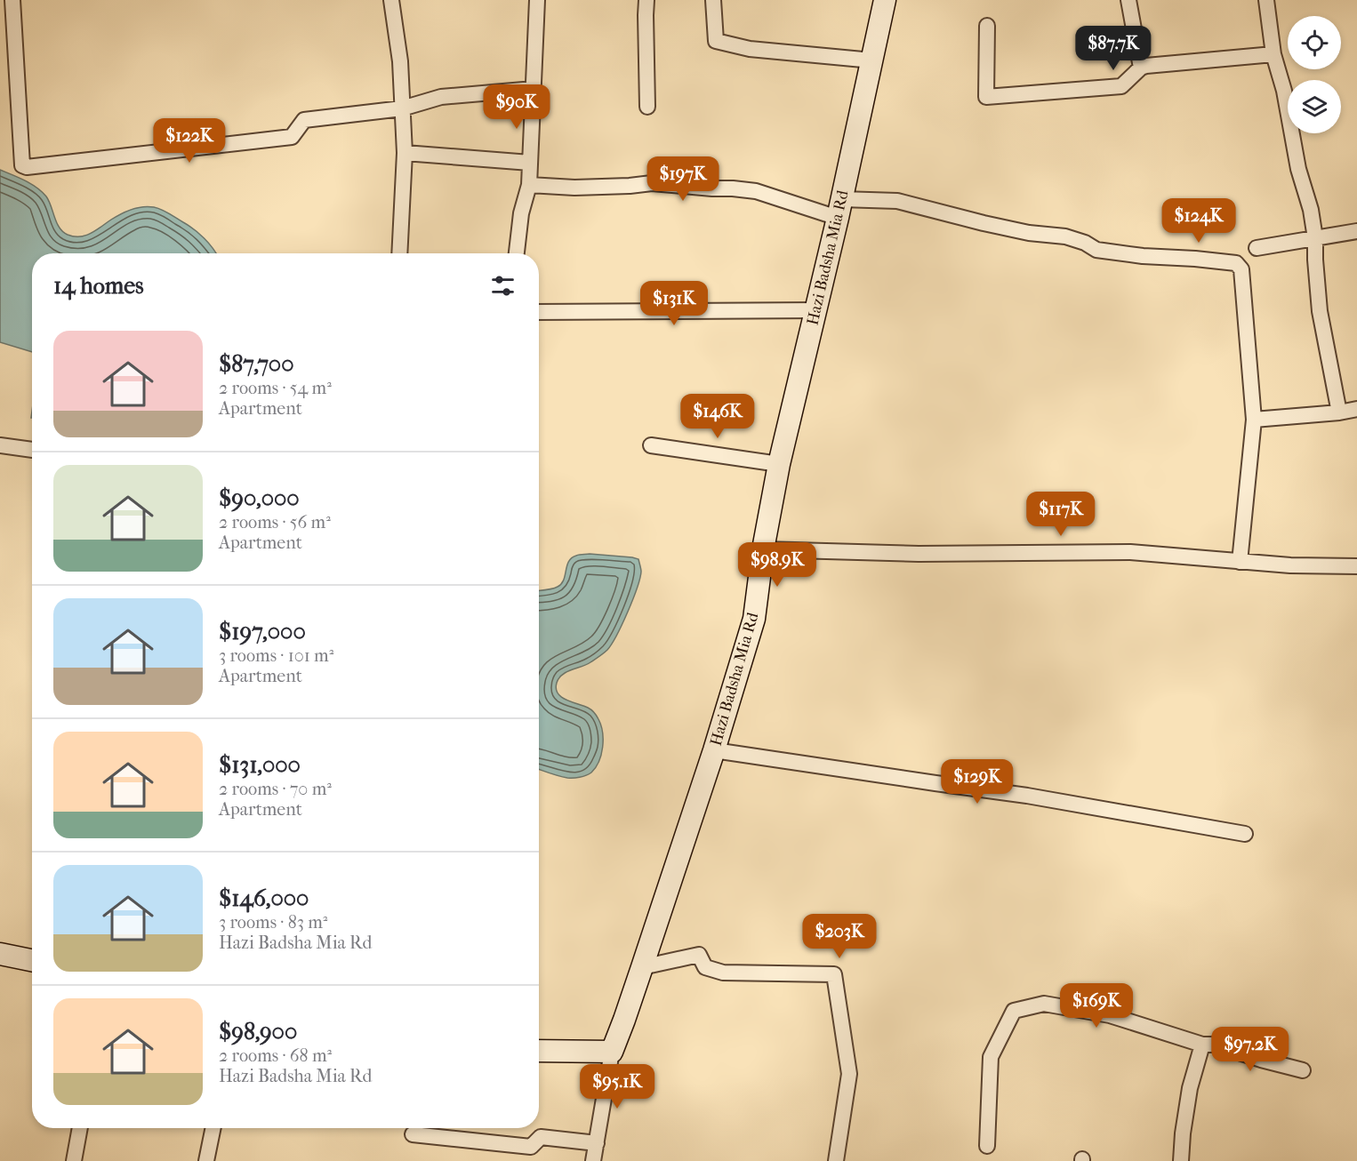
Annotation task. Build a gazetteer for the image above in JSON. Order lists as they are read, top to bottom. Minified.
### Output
{"streets":{"main road":["Hazi Badsha Mia Rd"]},"page":{"price":["$87.7K","$90K","$122K","$197K","$124K","$131K","$146K","$117K","$98.9K","$129K","$203K","$169K","$97.2K","$95.1K"],"heading":"14 homes","list":[{"name":"$87,700","note":"2 rooms · 54 m² · Apartment"},{"name":"$90,000","note":"2 rooms · 56 m² · Apartment"},{"name":"$197,000","note":"3 rooms · 101 m² · Apartment"},{"name":"$131,000","note":"2 rooms · 70 m² · Apartment"},{"name":"$146,000","note":"3 rooms · 83 m² · Hazi Badsha Mia Rd"},{"name":"$98,900","note":"2 rooms · 68 m² · Hazi Badsha Mia Rd"}]}}
